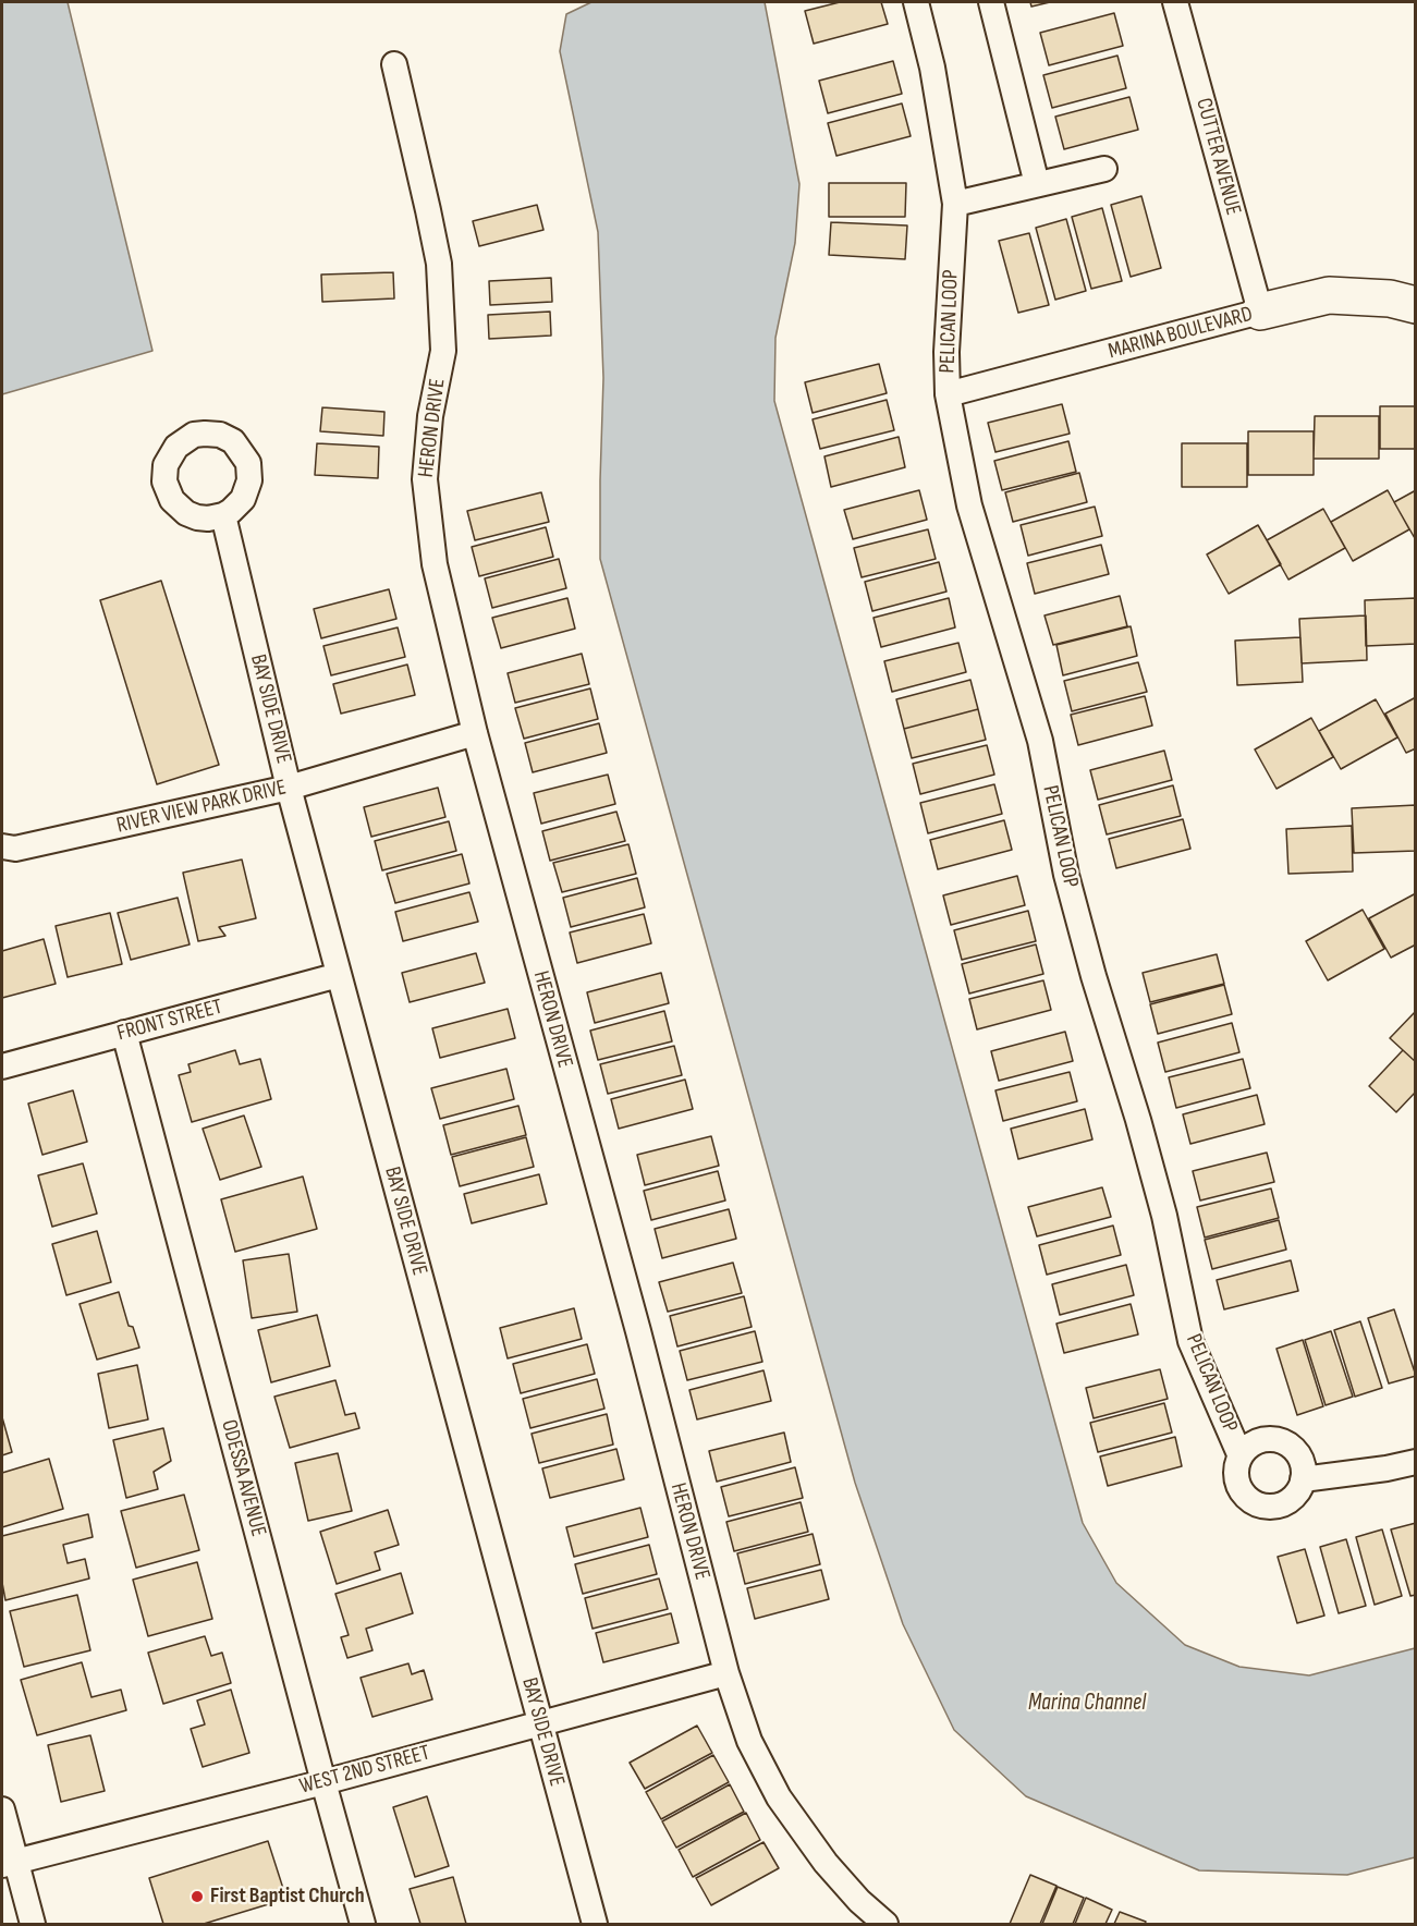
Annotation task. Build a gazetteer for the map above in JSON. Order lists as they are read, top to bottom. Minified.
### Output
{"streets":{"street":["CUTTER AVENUE","PELICAN LOOP","MARINA BOULEVARD","HERON DRIVE","BAY SIDE DRIVE","RIVER VIEW PARK DRIVE","FRONT STREET","ODESSA AVENUE","WEST 2ND STREET"]},"crossings":[["CUTTER AVENUE","MARINA BOULEVARD"],["PELICAN LOOP","MARINA BOULEVARD"],["HERON DRIVE","RIVER VIEW PARK DRIVE"],["HERON DRIVE","WEST 2ND STREET"],["BAY SIDE DRIVE","RIVER VIEW PARK DRIVE"],["BAY SIDE DRIVE","FRONT STREET"],["BAY SIDE DRIVE","WEST 2ND STREET"],["FRONT STREET","ODESSA AVENUE"],["ODESSA AVENUE","WEST 2ND STREET"]],"water":["Marina Channel"],"places":["First Baptist Church"]}
